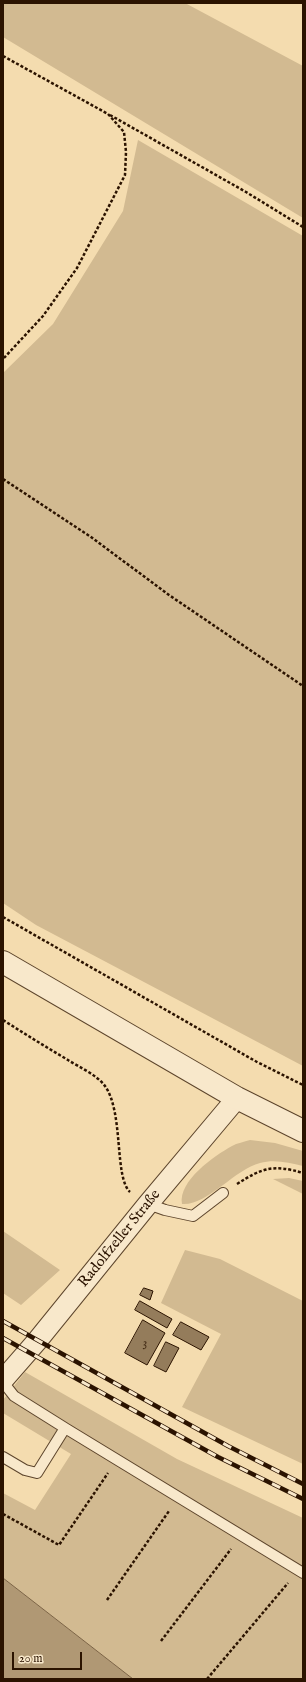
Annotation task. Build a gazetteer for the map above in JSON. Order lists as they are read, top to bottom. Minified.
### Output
{"streets":{"street":["Radolfzeller Straße"]},"house_numbers":["3"],"scale_bar":"20 m"}
